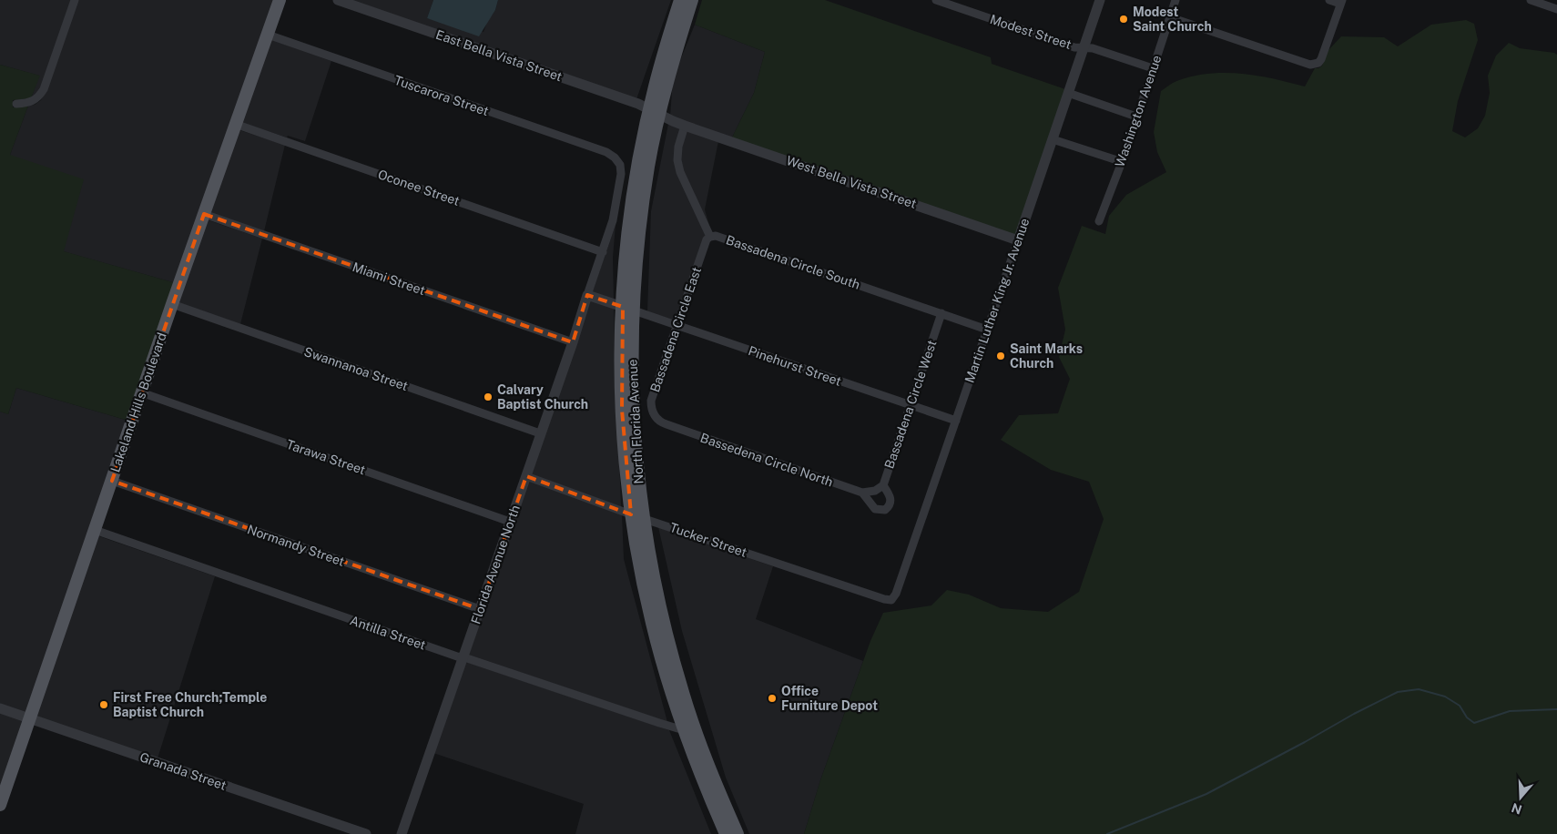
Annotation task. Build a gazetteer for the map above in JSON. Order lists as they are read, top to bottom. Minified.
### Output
{"streets":{"main road":["Lakeland Hills Boulevard","North Florida Avenue"],"street":["Modest Street","East Bella Vista Street","Tuscarora Street","Washington Avenue","West Bella Vista Street","Oconee Street","Bassadena Circle South","Miami Street","Martin Luther King Jr. Avenue","Bassadena Circle East","Pinehurst Street","Swannanoa Street","Bassadena Circle West","Tarawa Street","Bassedena Circle North","Tucker Street","Normandy Street","Florida Avenue North","Antilla Street","Granada Street"]},"crossings":[["Modest Street","Washington Avenue"],["Modest Street","Martin Luther King Jr. Avenue"],["East Bella Vista Street","West Bella Vista Street"],["East Bella Vista Street","Bassadena Circle South"],["East Bella Vista Street","North Florida Avenue"],["Tuscarora Street","Oconee Street"],["Tuscarora Street","Lakeland Hills Boulevard"],["West Bella Vista Street","Bassadena Circle South"],["West Bella Vista Street","Martin Luther King Jr. Avenue"],["Oconee Street","Lakeland Hills Boulevard"],["Bassadena Circle South","Martin Luther King Jr. Avenue"],["Bassadena Circle South","Bassadena Circle East"],["Bassadena Circle South","Bassadena Circle West"],["Miami Street","Lakeland Hills Boulevard"],["Miami Street","Florida Avenue North"],["Martin Luther King Jr. Avenue","Pinehurst Street"],["Martin Luther King Jr. Avenue","Tucker Street"],["Bassadena Circle East","Pinehurst Street"],["Bassadena Circle East","Bassedena Circle North"],["Pinehurst Street","Bassadena Circle West"],["Pinehurst Street","North Florida Avenue"],["Pinehurst Street","Florida Avenue North"],["Swannanoa Street","Lakeland Hills Boulevard"],["Swannanoa Street","Florida Avenue North"],["Lakeland Hills Boulevard","Tarawa Street"],["Lakeland Hills Boulevard","Normandy Street"],["Lakeland Hills Boulevard","Antilla Street"],["Lakeland Hills Boulevard","Granada Street"],["Bassadena Circle West","Bassedena Circle North"],["North Florida Avenue","Tucker Street"],["North Florida Avenue","Antilla Street"],["Tarawa Street","Florida Avenue North"],["Tucker Street","Florida Avenue North"],["Normandy Street","Florida Avenue North"],["Florida Avenue North","Antilla Street"]],"places":["Modest Saint Church","Saint Marks Church","Calvary Baptist Church","Office Furniture Depot","First Free Church;Temple Baptist Church"],"north":"bottom"}
